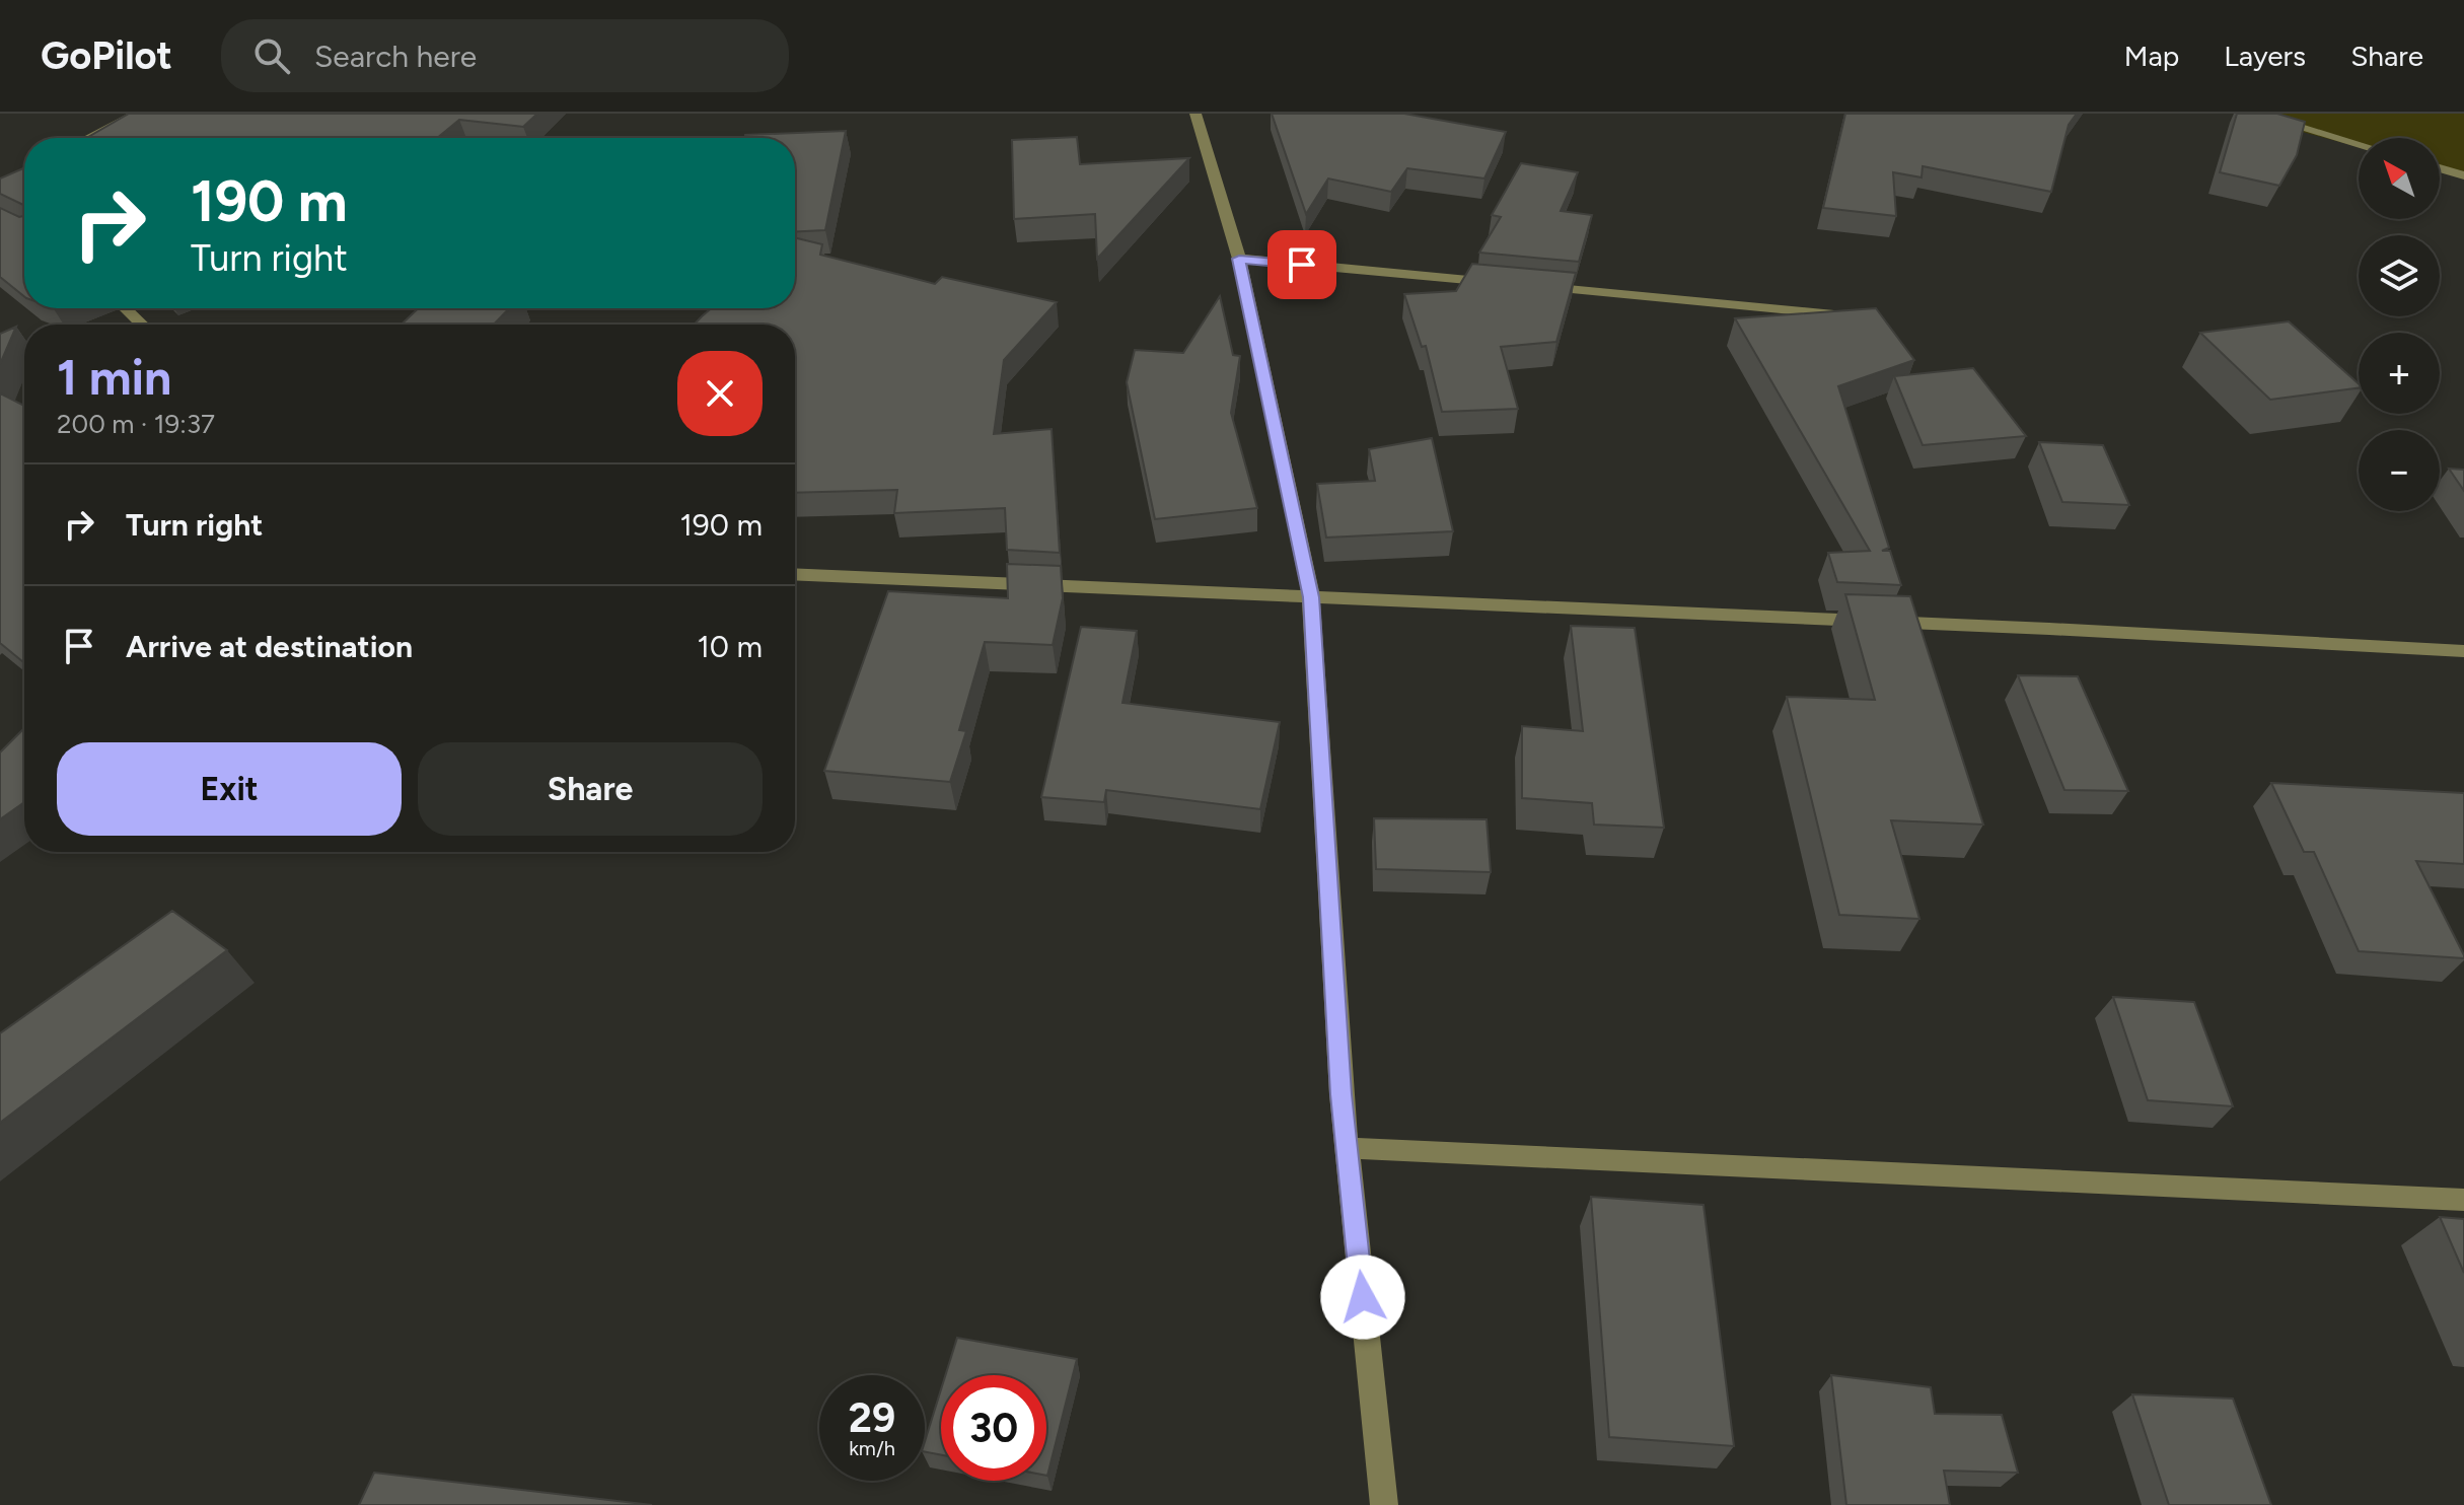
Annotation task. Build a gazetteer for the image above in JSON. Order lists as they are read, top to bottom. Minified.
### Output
{"north":"top left","page":{"header":"GoPilot","search":"Search here","nav":["Map","Layers","Share"],"map_buttons":["+","−"],"turn":["190 m","Turn right"],"heading":["1 min","200 m · 19:37"],"list":[{"name":"Turn right","value":"190 m"},{"name":"Arrive at destination","value":"10 m"}],"buttons":["Exit","Share"],"speed":"29 km/h","limit":"30"}}
